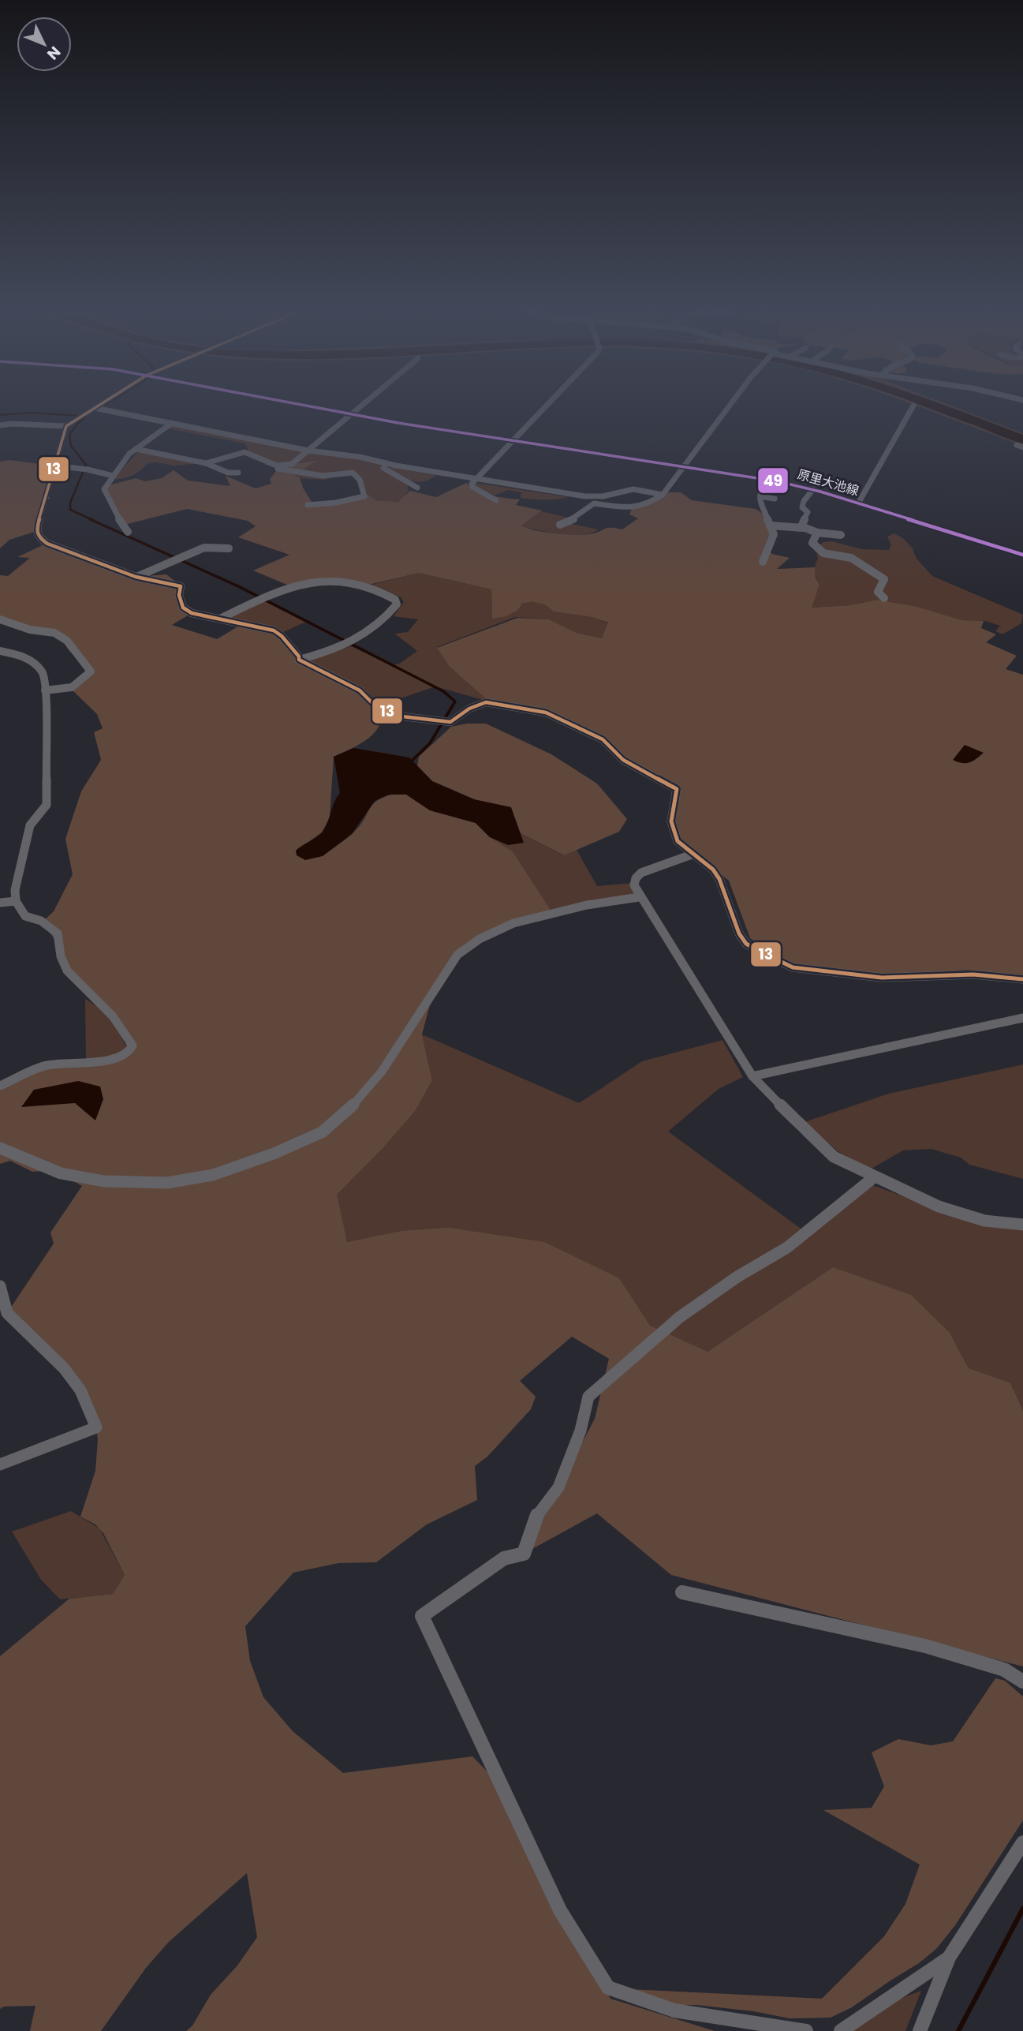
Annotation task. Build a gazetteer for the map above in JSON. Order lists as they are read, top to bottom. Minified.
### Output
{"streets":{"main road":["原里大池線"]},"lines":["transit line 13","transit line 49"],"north":"bottom right"}
